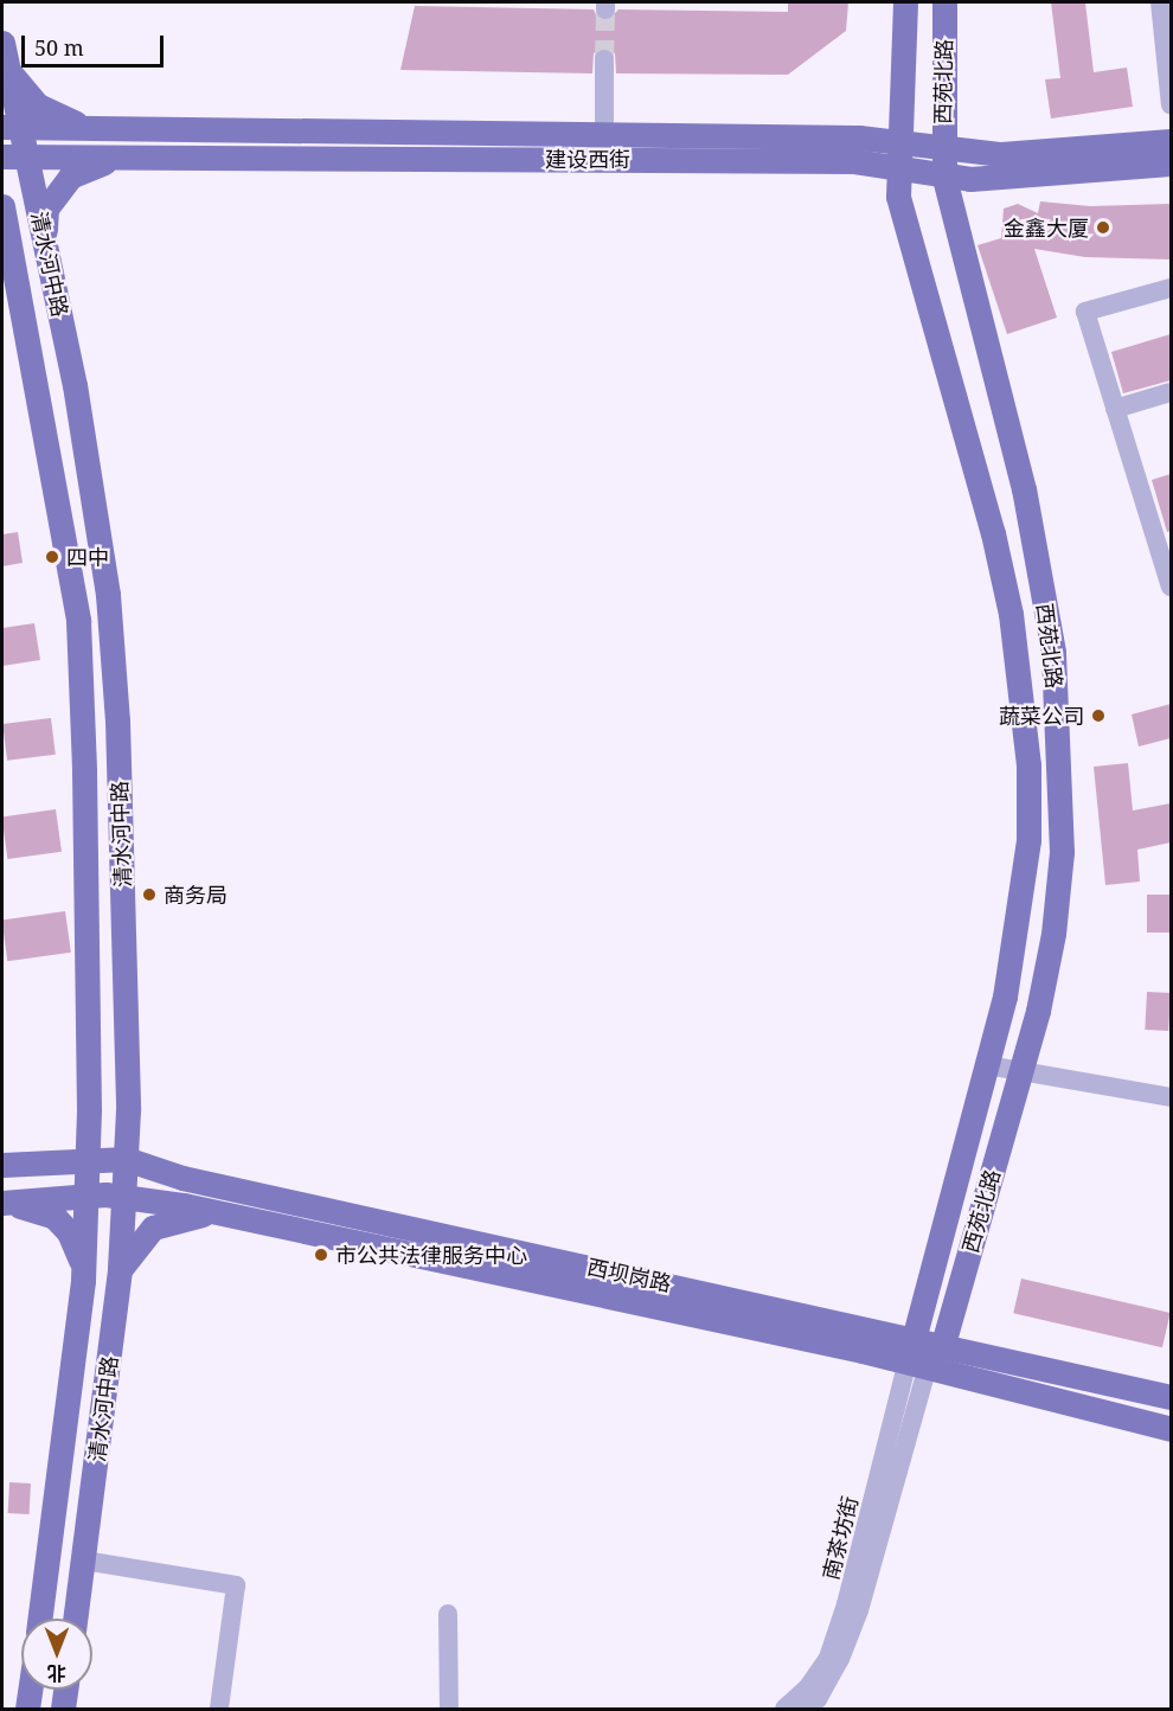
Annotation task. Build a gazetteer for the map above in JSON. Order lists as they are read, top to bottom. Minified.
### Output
{"streets":{"main road":["西苑北路","建设西街","清水河中路","西坝岗路"],"street":["南茶坊街"]},"crossings":[["西苑北路","建设西街"],["西苑北路","西坝岗路"],["西苑北路","南茶坊街"],["建设西街","清水河中路"],["清水河中路","西坝岗路"],["西坝岗路","南茶坊街"]],"places":["金鑫大厦","四中","蔬菜公司","商务局","市公共法律服务中心"],"scale_bar":"50 m","north":"bottom"}
